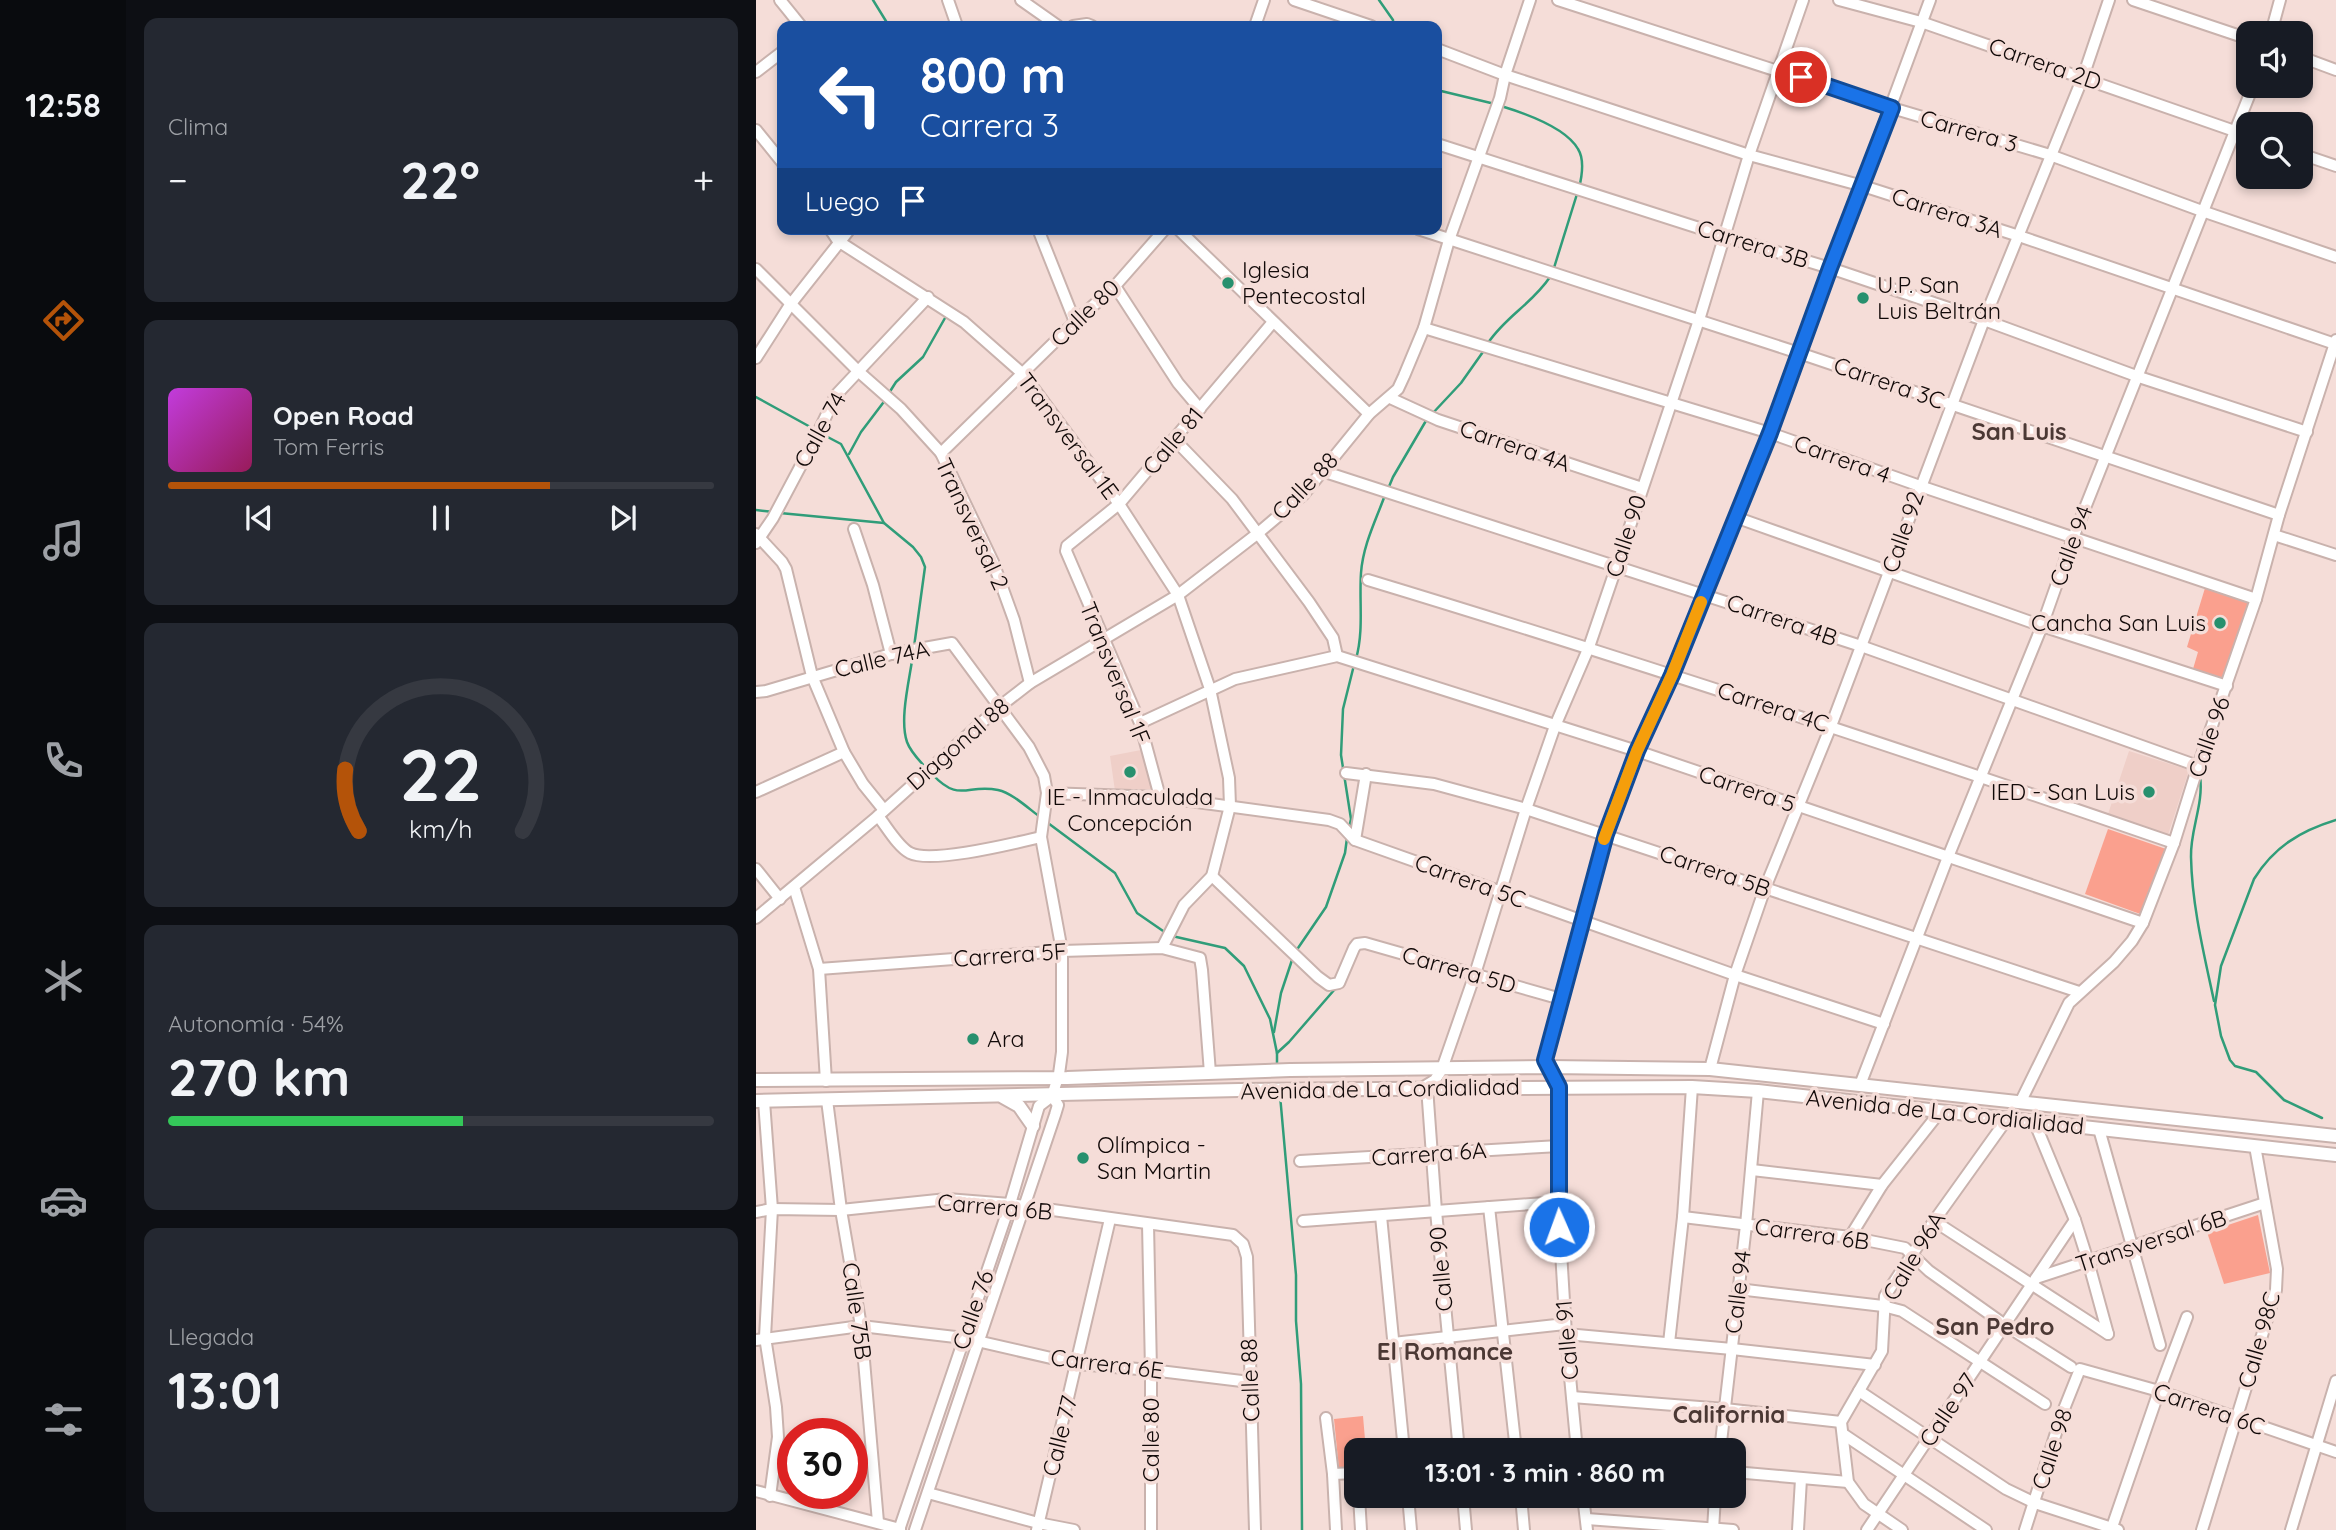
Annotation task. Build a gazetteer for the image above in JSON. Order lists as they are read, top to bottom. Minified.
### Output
{"streets":{"main road":["Avenida de La Cordialidad"],"street":["Carrera 2D","Carrera 3","Carrera 3A","Carrera 3B","Calle 80","Carrera 3C","Calle 74","Transversal 1E","Calle 81","Carrera 4A","Carrera 4","Calle 88","Transversal 2","Calle 92","Calle 90","Calle 94","Carrera 4B","Calle 74A","Transversal 1F","Carrera 4C","Calle 96","Diagonal 88","Carrera 5","Carrera 5B","Carrera 5C","Carrera 5F","Carrera 5D","Carrera 6A","Carrera 6B","Transversal 6B","Calle 96A","Calle 76","Calle 75B","Calle 91","Calle 98C","Carrera 6E","Carrera 6C","Calle 97","Calle 77","Calle 98"]},"crossings":[["Carrera 2D","Calle 92"],["Carrera 2D","Calle 94"],["Carrera 3","Calle 92"],["Carrera 3","Calle 90"],["Carrera 3","Calle 94"],["Carrera 3A","Calle 88"],["Carrera 3A","Calle 92"],["Carrera 3A","Calle 90"],["Carrera 3A","Calle 94"],["Carrera 3A","Calle 96"],["Carrera 3B","Calle 88"],["Carrera 3B","Calle 92"],["Carrera 3B","Calle 90"],["Carrera 3B","Calle 94"],["Carrera 3B","Calle 96"],["Calle 80","Transversal 1E"],["Calle 80","Transversal 2"],["Calle 80","Carrera 6B"],["Calle 80","Carrera 6E"],["Carrera 3C","Calle 88"],["Carrera 3C","Calle 92"],["Carrera 3C","Calle 90"],["Carrera 3C","Calle 94"],["Carrera 3C","Calle 96"],["Calle 74","Transversal 1E"],["Calle 74","Transversal 2"],["Transversal 1E","Calle 81"],["Transversal 1E","Calle 88"],["Transversal 1E","Diagonal 88"],["Calle 81","Transversal 1F"],["Carrera 4A","Calle 88"],["Carrera 4A","Calle 90"],["Carrera 4","Calle 88"],["Carrera 4","Calle 92"],["Carrera 4","Calle 90"],["Carrera 4","Calle 94"],["Carrera 4","Calle 96"],["Calle 88","Carrera 4B"],["Calle 88","Diagonal 88"],["Calle 88","Carrera 6B"],["Calle 88","Carrera 6E"],["Transversal 2","Diagonal 88"],["Calle 92","Carrera 4B"],["Calle 92","Carrera 4C"],["Calle 92","Carrera 5"],["Calle 92","Carrera 5B"],["Calle 92","Carrera 5C"],["Calle 92","Avenida de La Cordialidad"],["Calle 90","Carrera 4B"],["Calle 90","Carrera 4C"],["Calle 90","Carrera 5"],["Calle 90","Carrera 5B"],["Calle 90","Carrera 5C"],["Calle 90","Carrera 5D"],["Calle 90","Avenida de La Cordialidad"],["Calle 90","Carrera 6A"],["Calle 94","Carrera 4B"],["Calle 94","Carrera 4C"],["Calle 94","Carrera 5"],["Calle 94","Carrera 5B"],["Calle 94","Carrera 5C"],["Calle 94","Avenida de La Cordialidad"],["Calle 94","Carrera 6B"],["Carrera 4B","Calle 96"],["Calle 74A","Calle 76"],["Transversal 1F","Diagonal 88"],["Transversal 1F","Carrera 5C"],["Carrera 4C","Calle 96"],["Calle 96","Carrera 5"],["Calle 96","Carrera 5B"],["Calle 96","Avenida de La Cordialidad"],["Diagonal 88","Calle 76"],["Carrera 5C","Calle 76"],["Carrera 5F","Avenida de La Cordialidad"],["Carrera 5F","Calle 76"],["Avenida de La Cordialidad","Calle 96A"],["Avenida de La Cordialidad","Calle 76"],["Avenida de La Cordialidad","Calle 75B"],["Avenida de La Cordialidad","Calle 91"],["Avenida de La Cordialidad","Calle 98C"],["Carrera 6A","Calle 91"],["Carrera 6B","Calle 96A"],["Carrera 6B","Calle 76"],["Carrera 6B","Calle 75B"],["Carrera 6B","Carrera 6C"],["Carrera 6B","Calle 97"],["Carrera 6B","Calle 77"],["Carrera 6B","Calle 98"],["Transversal 6B","Calle 98C"],["Transversal 6B","Calle 97"],["Calle 76","Carrera 6E"],["Calle 75B","Carrera 6E"],["Calle 98C","Carrera 6C"],["Carrera 6E","Calle 77"],["Carrera 6C","Calle 98"]],"districts":["San Luis","San Pedro","El Romance","California"],"places":["Iglesia Pentecostal","U.P. San Luis Beltrán","Cancha San Luis","IE - Inmaculada Concepción","IED - San Luis","Ara","Olímpica - San Martin"],"page":{"tabs":"12:58","tile":["Clima",["Autonomía · 54%","270 km"],["Llegada","13:01"]],"turn":["800 m","Carrera 3"],"heat":["−","22°","+"],"then":"Luego","song":["Open Road","Tom Ferris"],"limit":"30","trip":"13:01 · 3 min · 860 m","gauge":["22","km/h"]}}
